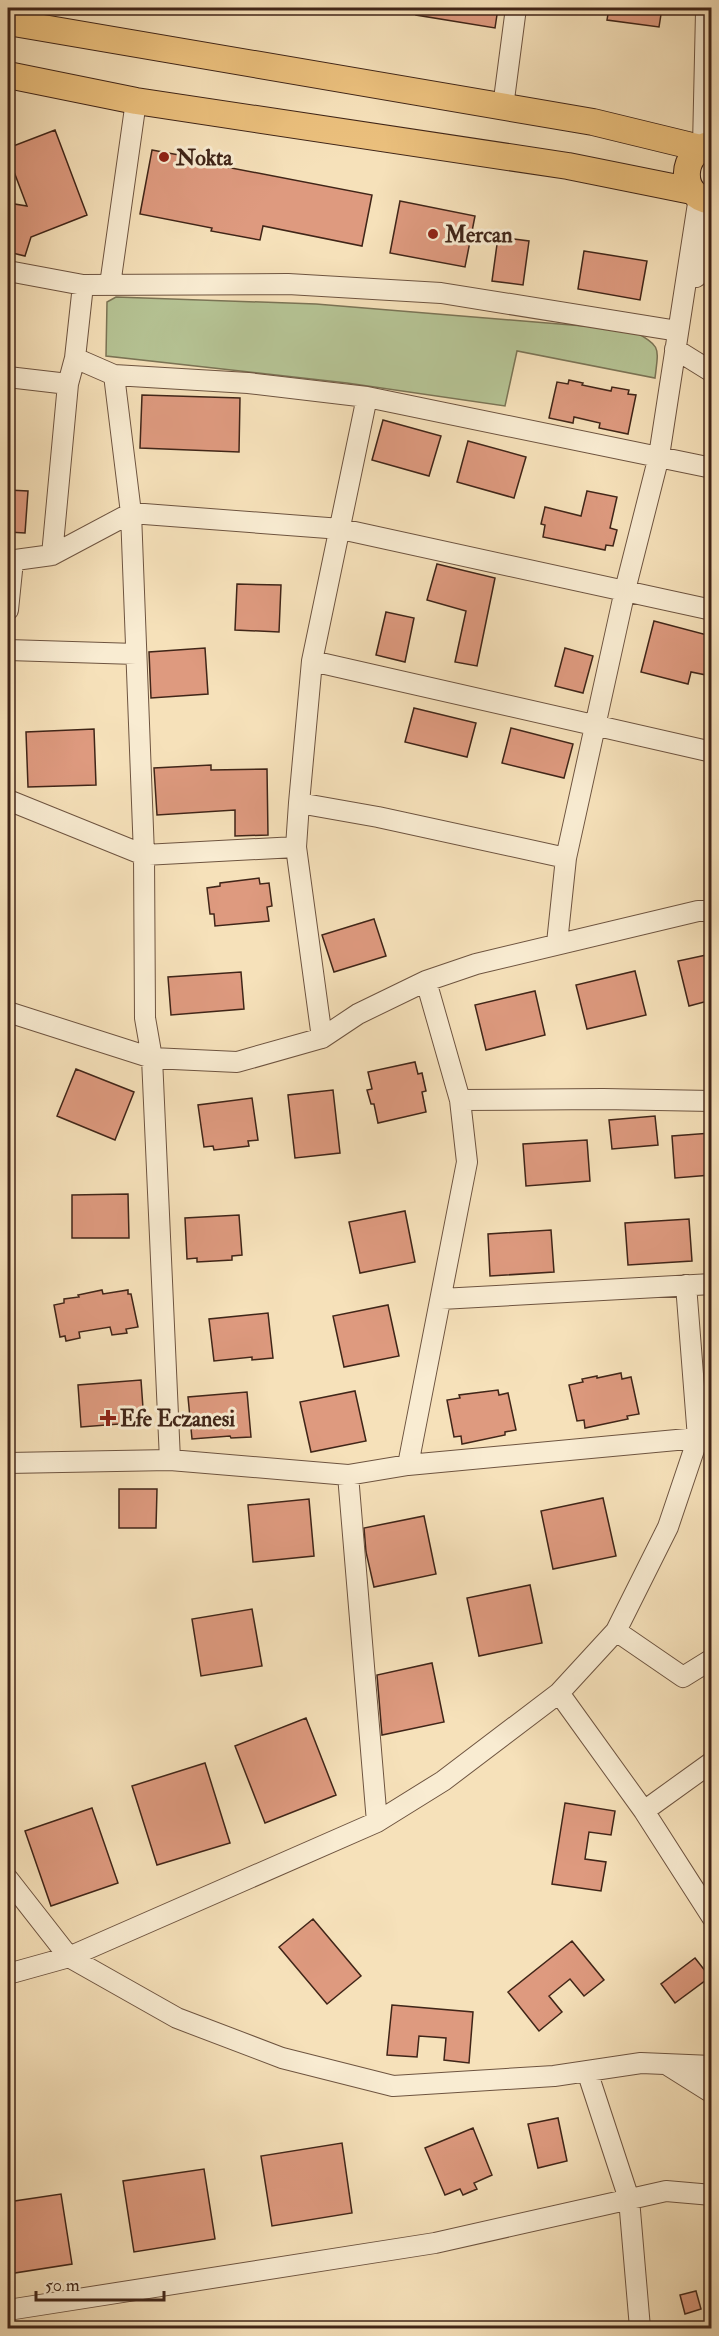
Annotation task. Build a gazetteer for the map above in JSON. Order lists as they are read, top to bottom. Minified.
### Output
{"places":{"other":["Nokta","Mercan"],"health":["Efe Eczanesi"]},"scale_bar":"50 m"}
